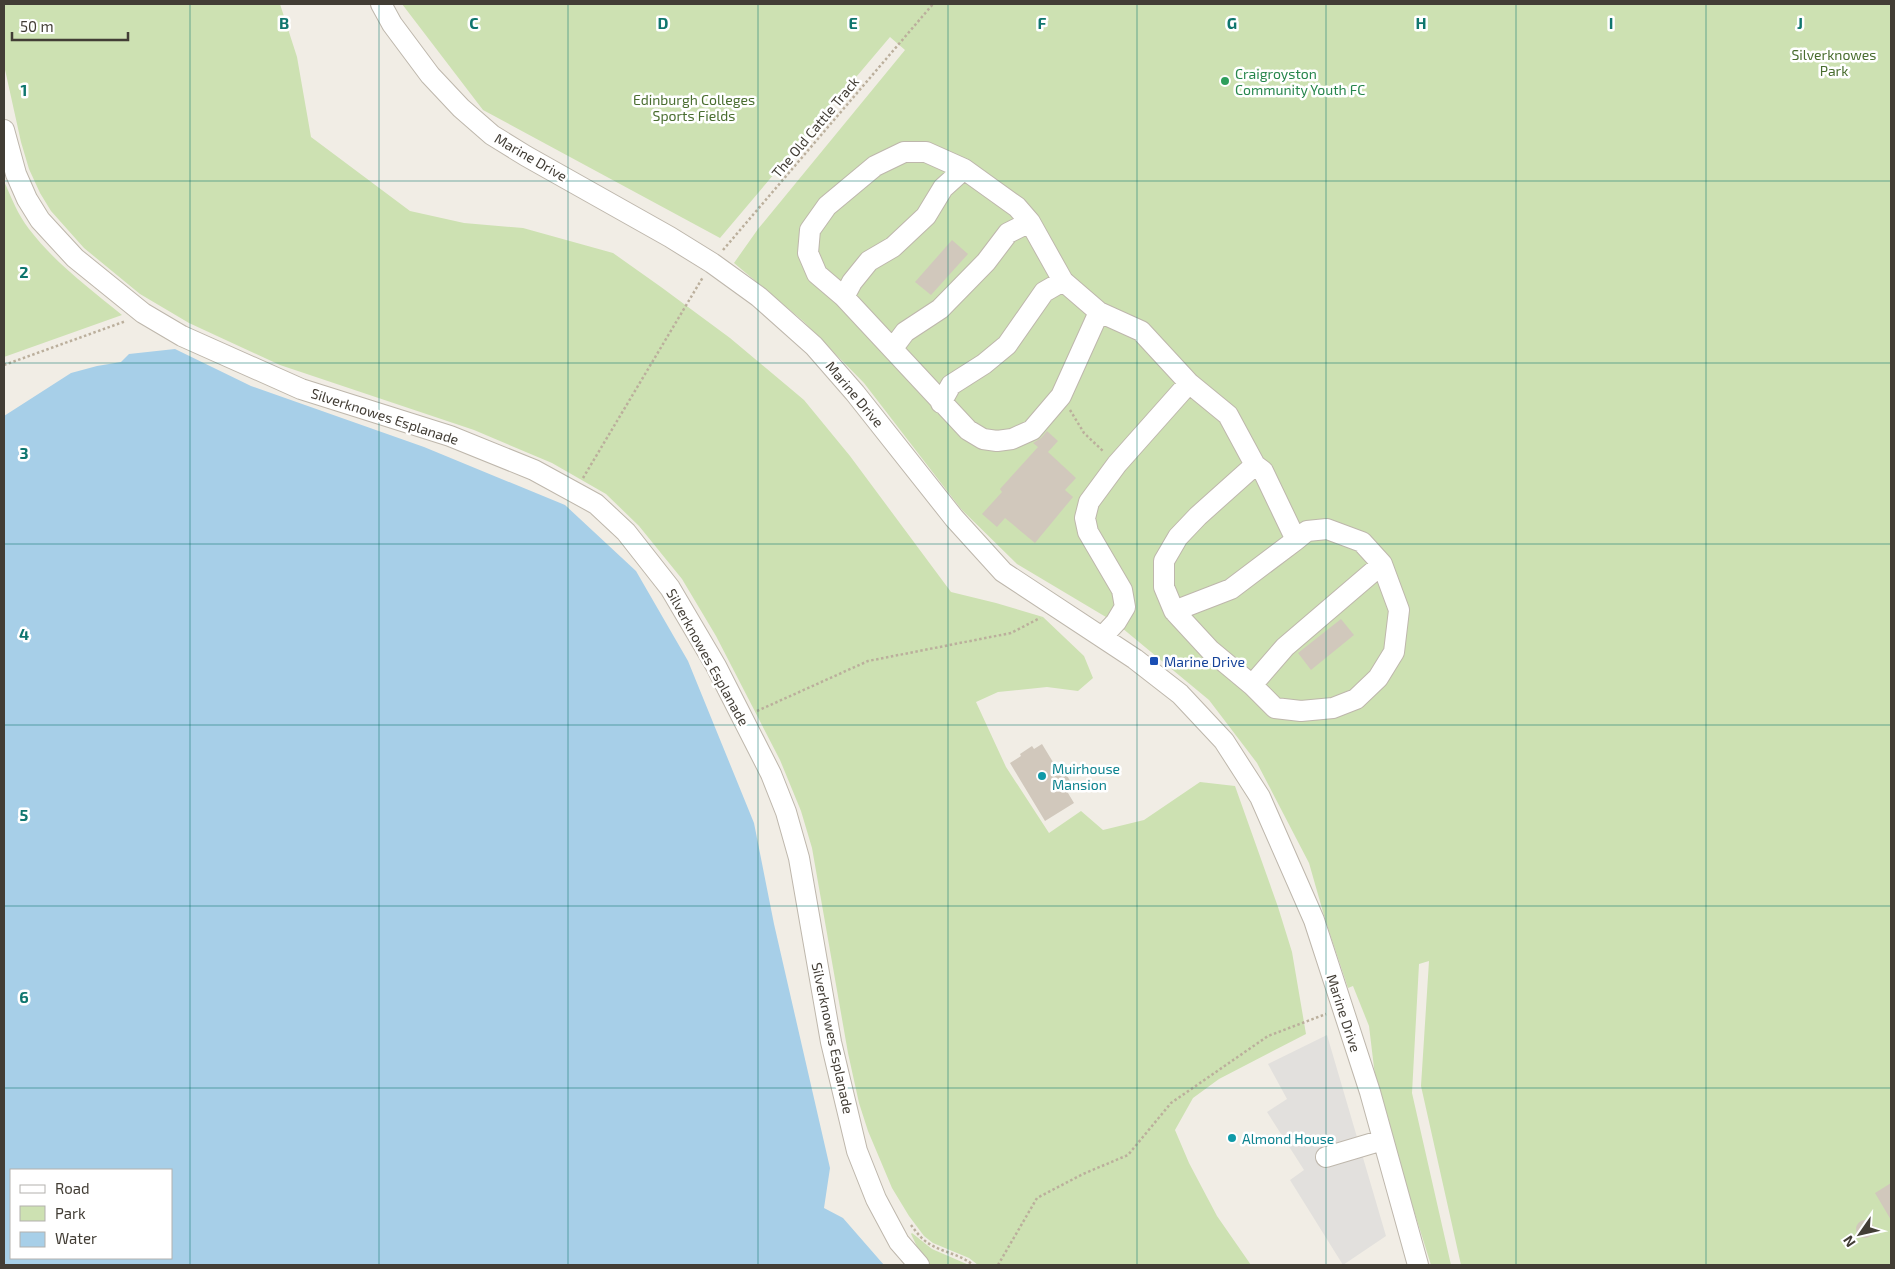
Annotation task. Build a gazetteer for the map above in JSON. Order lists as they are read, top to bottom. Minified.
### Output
{"streets":{"street":["Marine Drive","Silverknowes Esplanade"],"path":["The Old Cattle Track"]},"crossings":[["The Old Cattle Track","Marine Drive"],["The Old Cattle Track","Silverknowes Esplanade"]],"parks":["Silverknowes Park","Edinburgh Colleges Sports Fields"],"places":{"other":["Craigroyston Community Youth FC","Muirhouse Mansion","Almond House"],"transit":["Marine Drive"]},"legend":["Road","Park","Water"],"scale_bar":"50 m","north":"bottom left","grid":{"columns":["B","C","D","E","F","G","H","I","J"],"rows":["1","2","3","4","5","6"]}}
